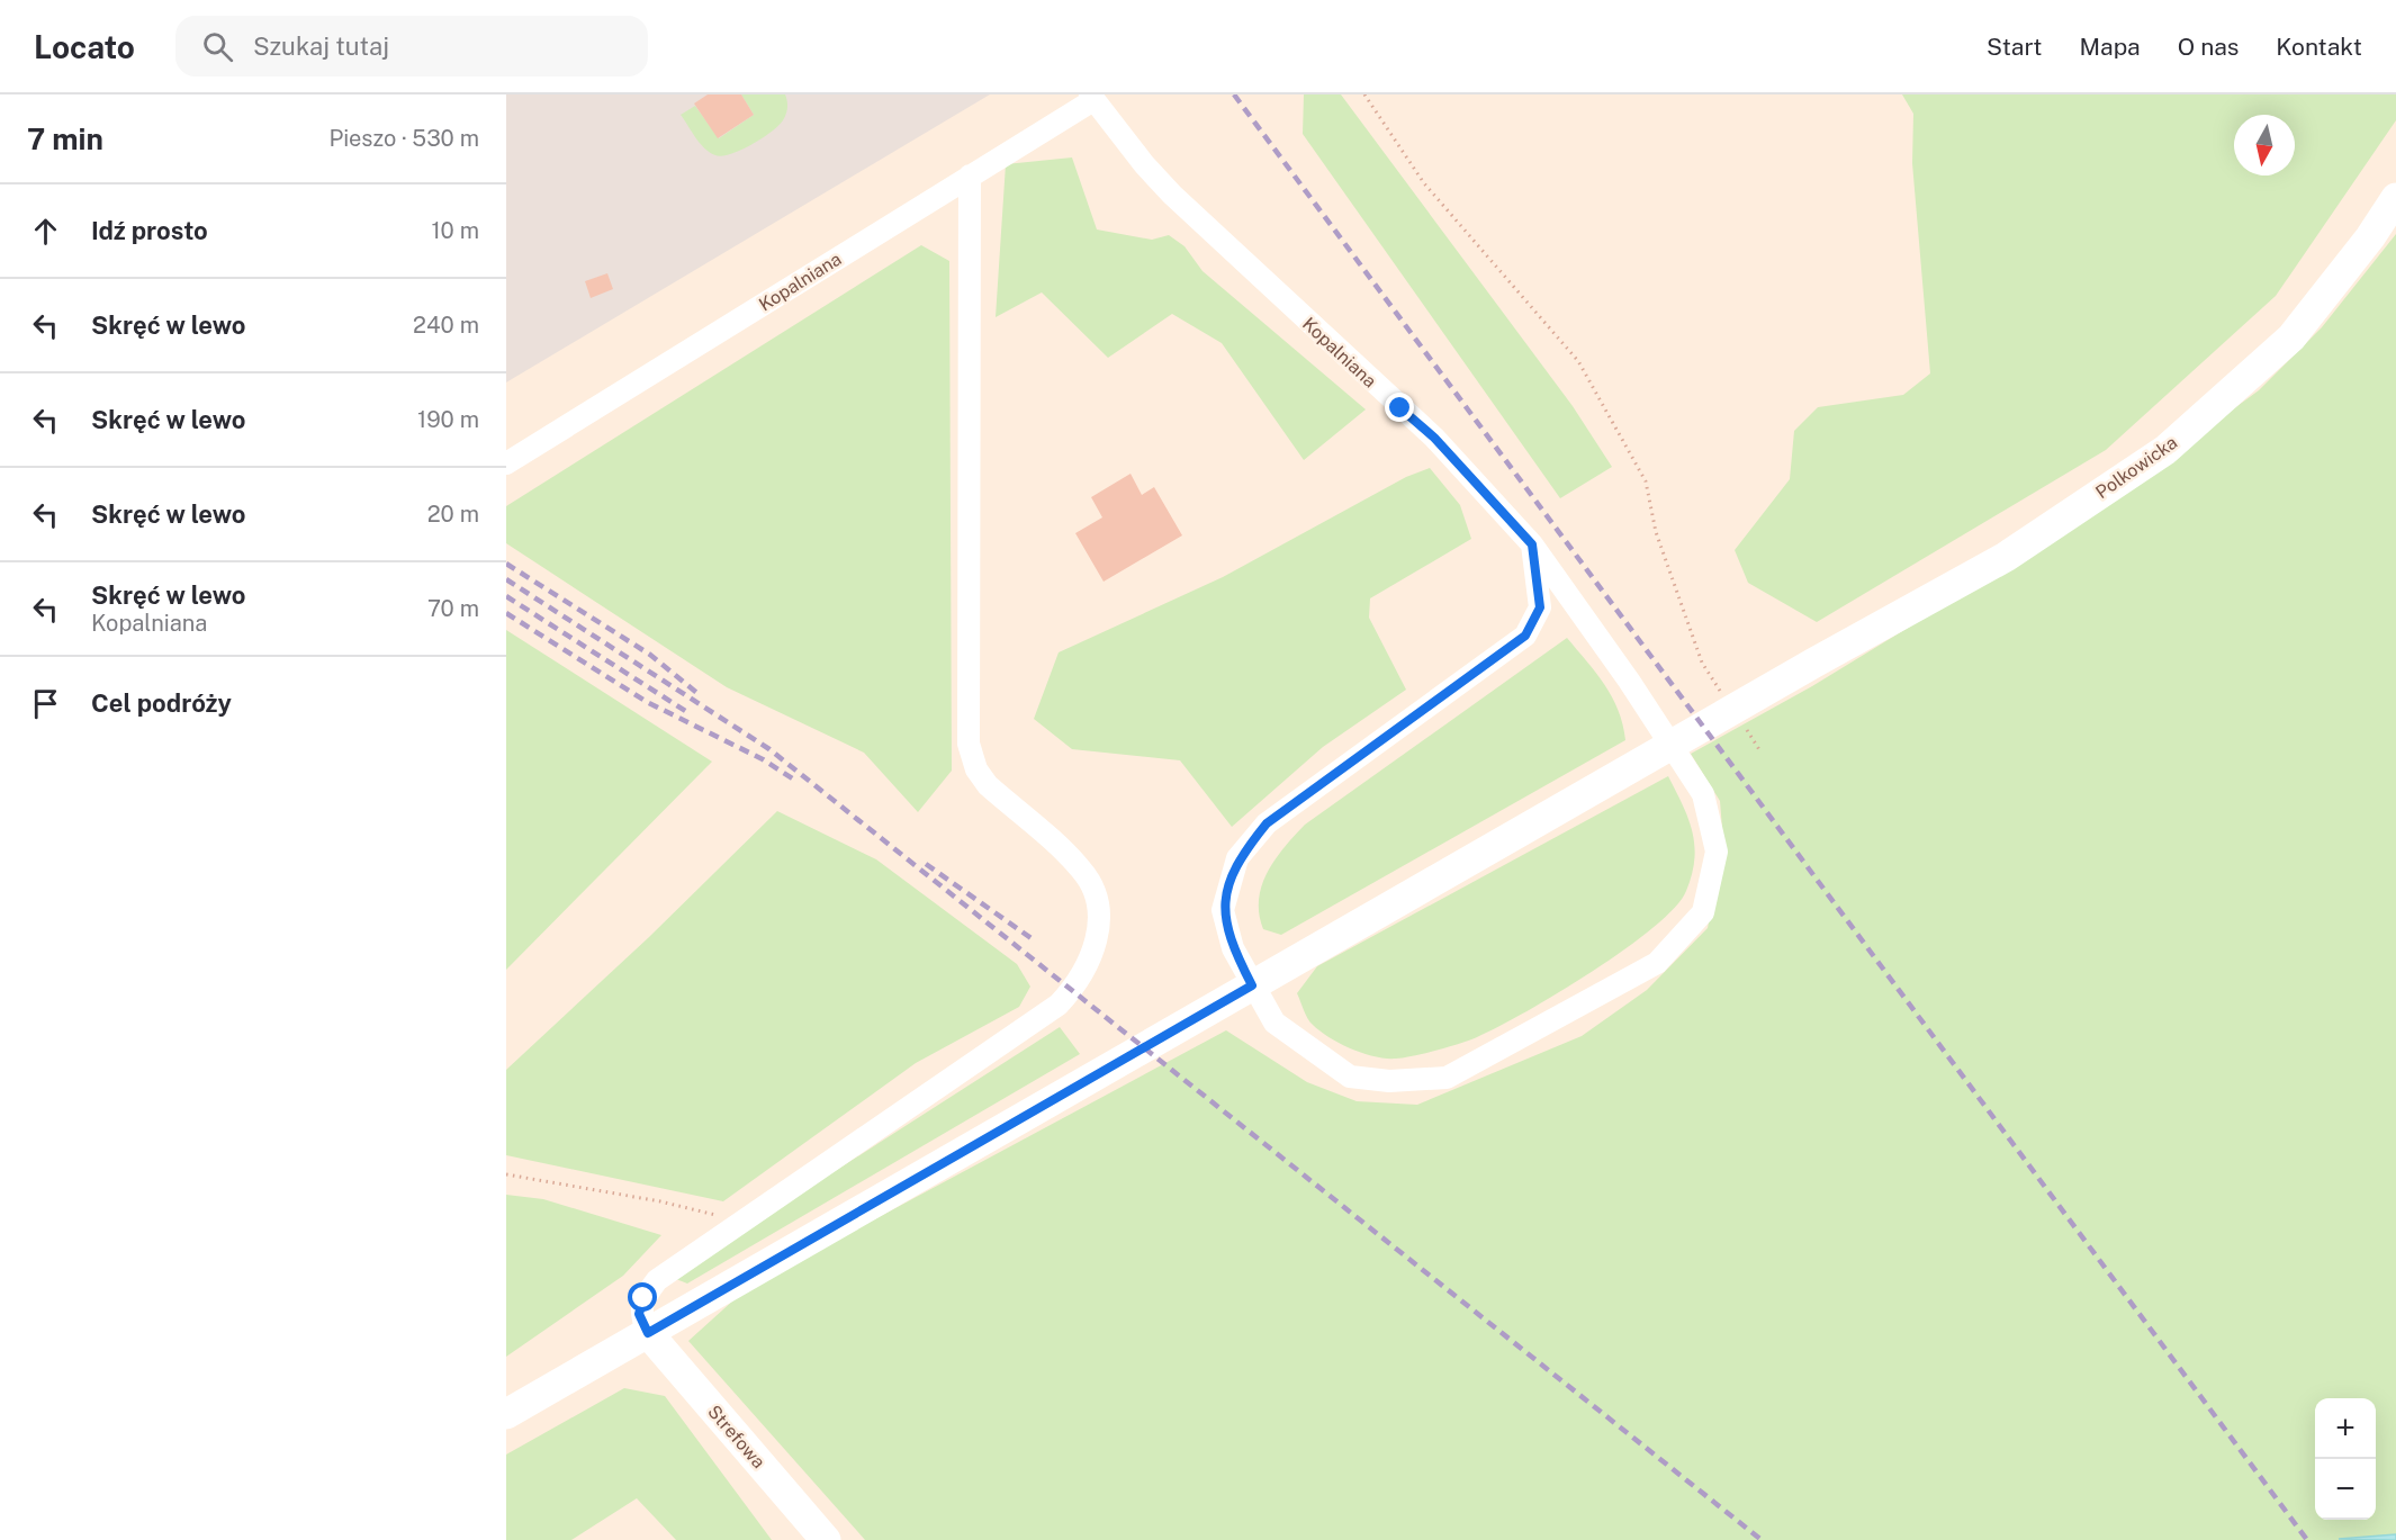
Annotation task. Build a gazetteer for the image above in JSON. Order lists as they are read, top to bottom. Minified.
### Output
{"streets":{"main road":["Polkowicka","Strefowa"],"street":["Kopalniana"]},"crossings":[["Kopalniana","Polkowicka"],["Polkowicka","Strefowa"]],"north":"bottom","page":{"header":"Locato","search":"Szukaj tutaj","nav":["Start","Mapa","O nas","Kontakt"],"heading":["7 min","Pieszo · 530 m"],"list":[["Idź prosto","10 m"],["Skręć w lewo","240 m"],["Skręć w lewo","190 m"],["Skręć w lewo","20 m"],["Skręć w lewo","Kopalniana","70 m"],"Cel podróży"],"map_buttons":["+","−"]}}
